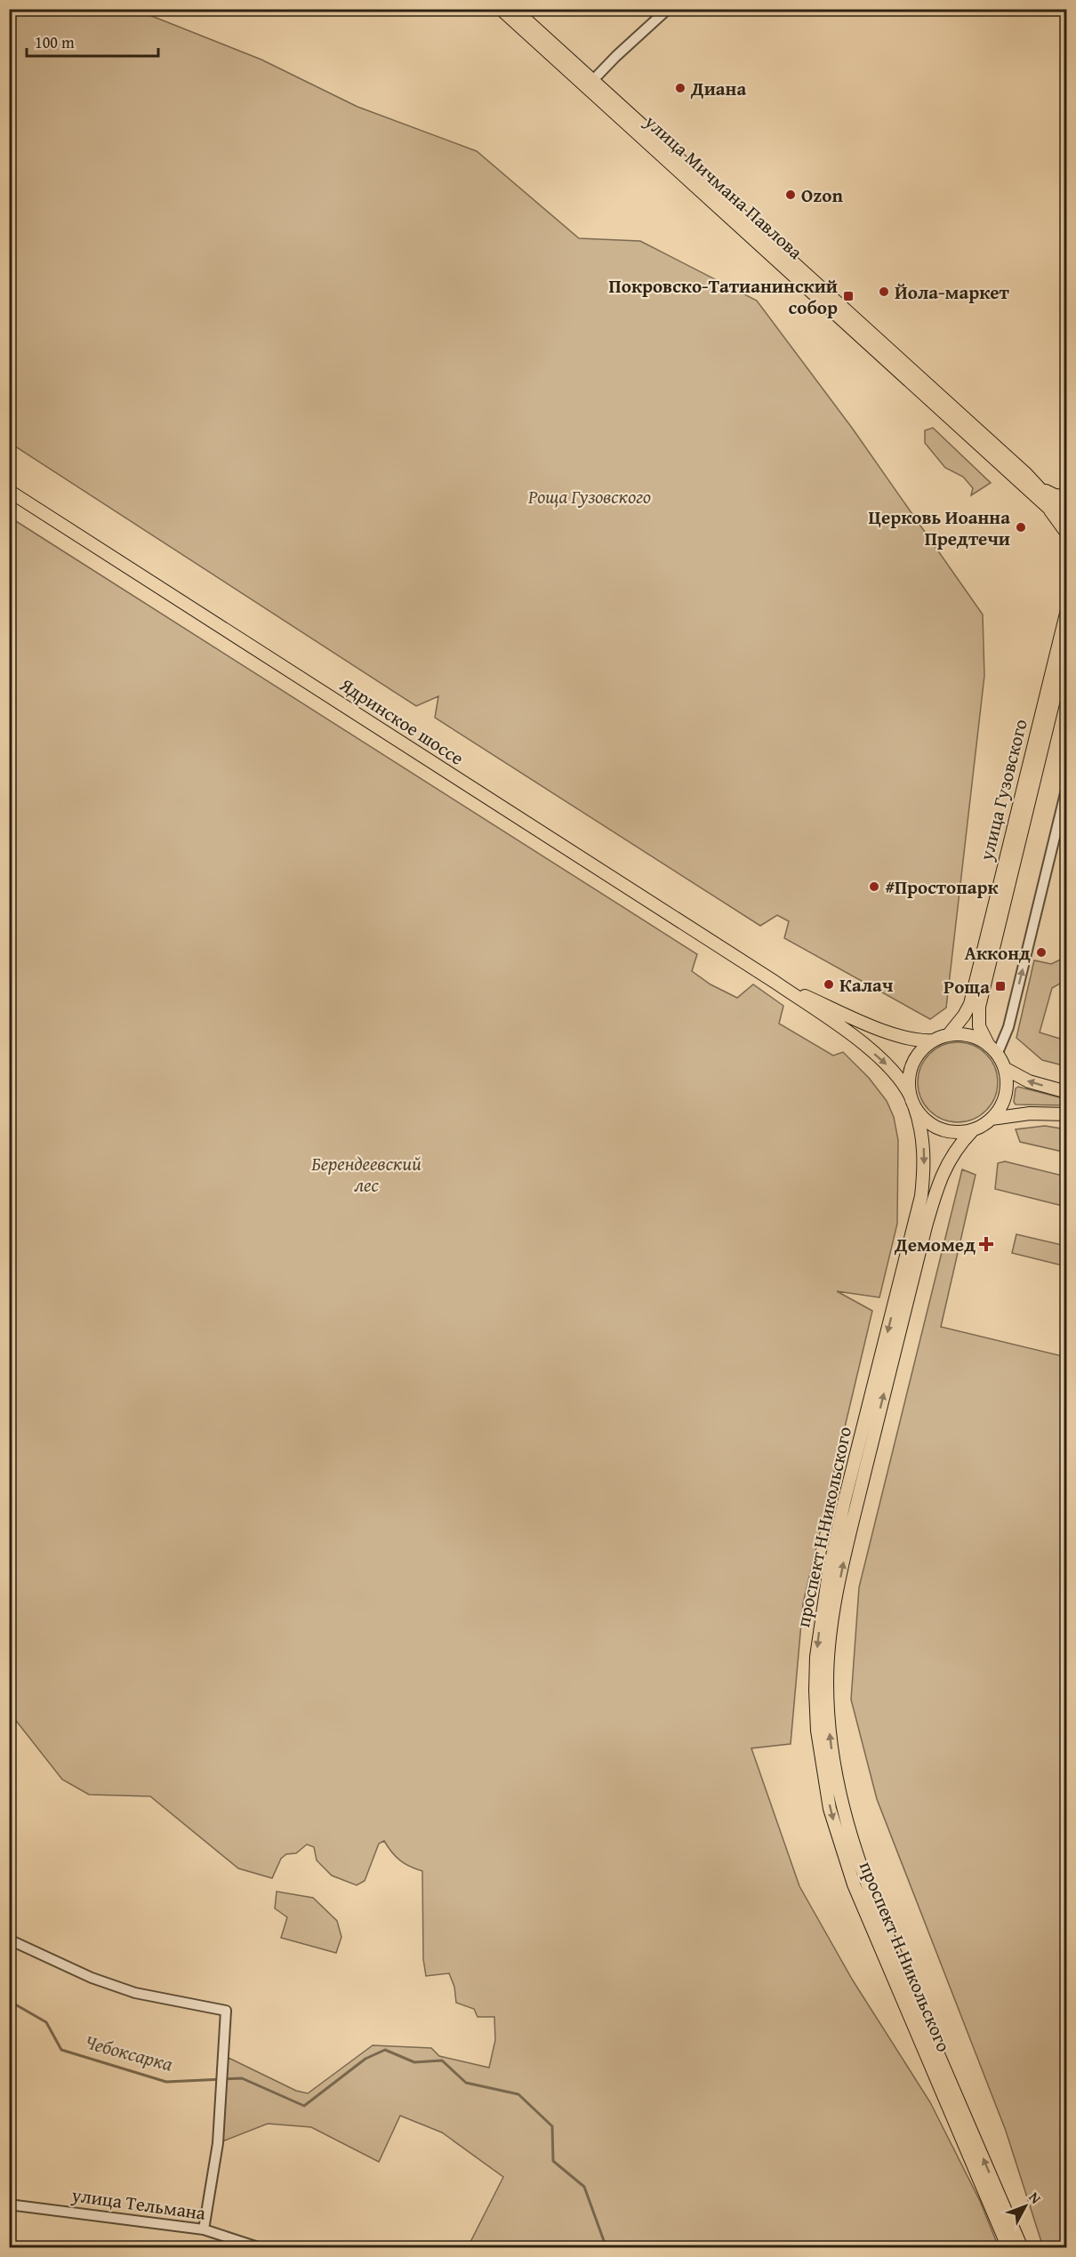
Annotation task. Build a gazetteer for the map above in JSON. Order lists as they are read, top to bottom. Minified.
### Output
{"streets":{"main road":["улица Мичмана Павлова","Ядринское шоссе","улица Гузовского","проспект Н.Никольского"],"street":["улица Тельмана"]},"crossings":[["Ядринское шоссе","улица Гузовского"],["Ядринское шоссе","проспект Н.Никольского"],["улица Гузовского","проспект Н.Никольского"]],"water":["Чебоксарка"],"parks":["Роща Гузовского","Берендеевский лес"],"places":{"other":["Диана","Ozon","Йола-маркет","Церковь Иоанна Предтечи","#Простопарк","Акконд","Калач"],"transit":["Покровско-Татианинский собор","Роща"],"health":["Демомед"]},"scale_bar":"100 m","north":"top right"}
